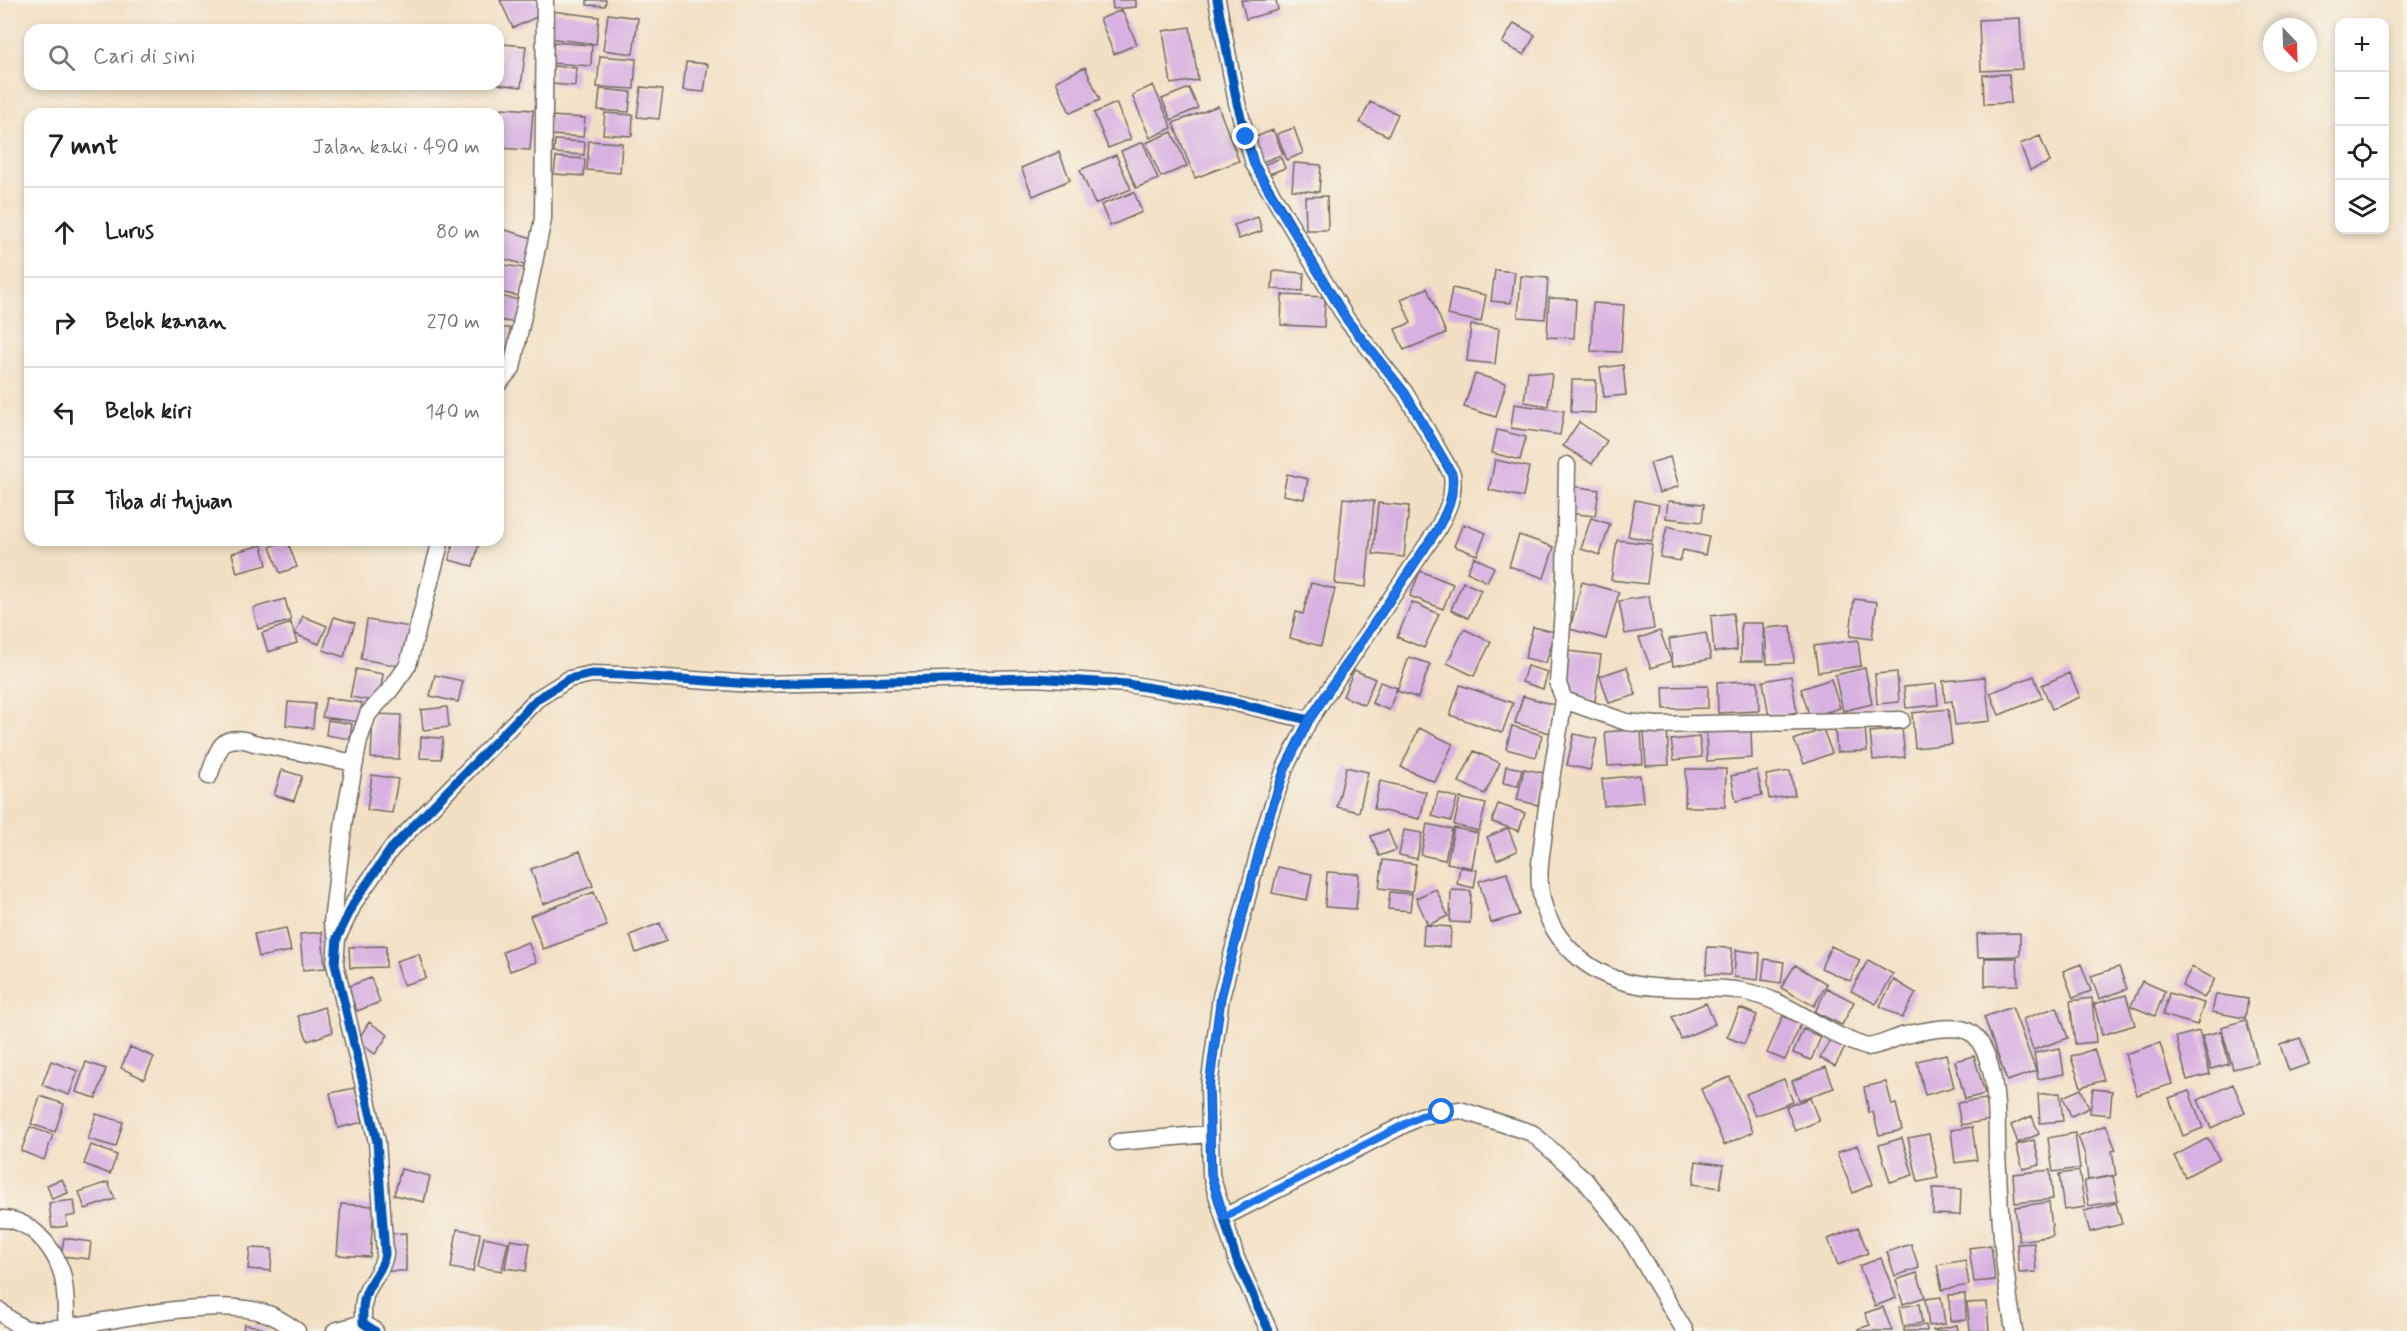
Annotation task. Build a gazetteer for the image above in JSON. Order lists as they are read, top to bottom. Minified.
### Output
{"north":"bottom right","page":{"map_buttons":["+","−"],"search":"Cari di sini","heading":["7 mnt","Jalan kaki · 490 m"],"list":[["Lurus","80 m"],["Belok kanan","270 m"],["Belok kiri","140 m"],"Tiba di tujuan"]}}
